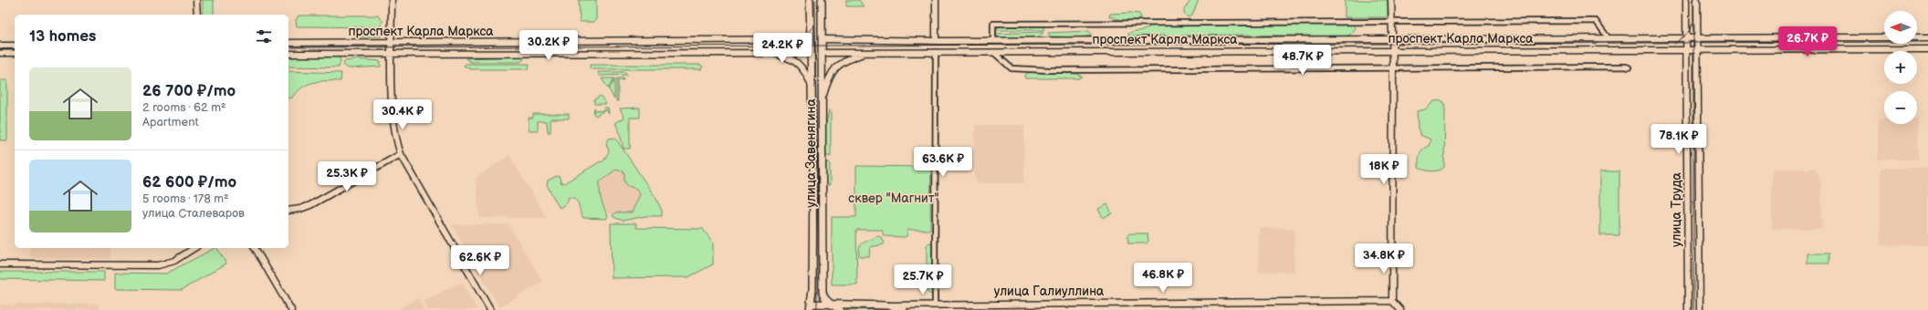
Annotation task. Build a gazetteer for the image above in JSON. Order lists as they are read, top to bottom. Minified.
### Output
{"streets":{"main road":["проспект Карла Маркса","улица Завенягина","улица Труда","улица Галиуллина"]},"crossings":[["проспект Карла Маркса","улица Завенягина"],["проспект Карла Маркса","улица Труда"],["улица Завенягина","улица Галиуллина"]],"parks":["сквер \"Магнит\""],"north":"left","page":{"map_buttons":["+","−"],"heading":"13 homes","price":["26.7K ₽","30.2K ₽","24.2K ₽","48.7K ₽","30.4K ₽","78.1K ₽","63.6K ₽","18K ₽","25.3K ₽","34.8K ₽","62.6K ₽","46.8K ₽","25.7K ₽"],"list":[{"name":"26 700 ₽/mo","note":"2 rooms · 62 m² · Apartment"},{"name":"62 600 ₽/mo","note":"5 rooms · 178 m² · улица Сталеваров"}]}}
